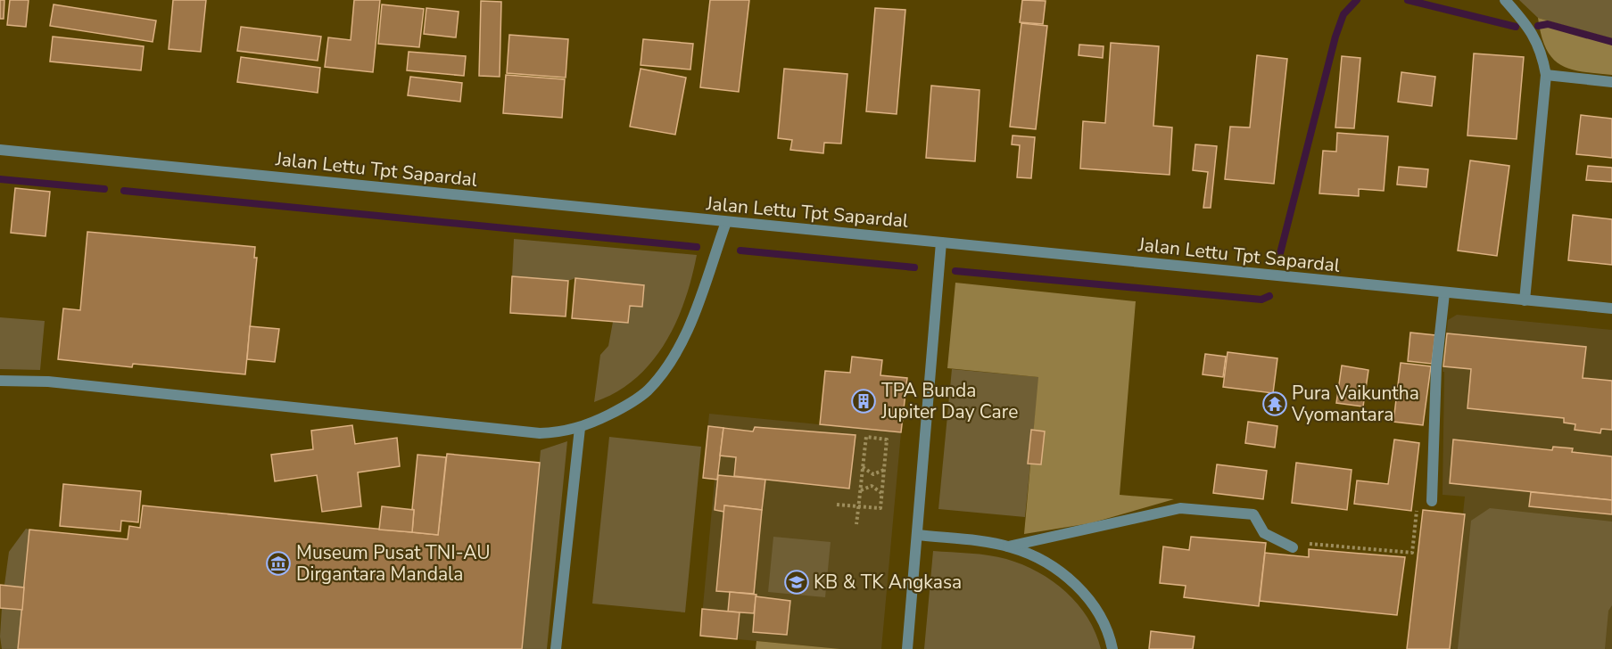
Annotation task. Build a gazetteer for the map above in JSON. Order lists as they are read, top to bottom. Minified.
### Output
{"streets":{"street":["Jalan Lettu Tpt Sapardal"]},"places":{"building":["TPA Bunda Jupiter Day Care"],"temple":["Pura Vaikuntha Vyomantara"],"museum":["Museum Pusat TNI-AU Dirgantara Mandala"],"school or university":["KB & TK Angkasa"]}}
